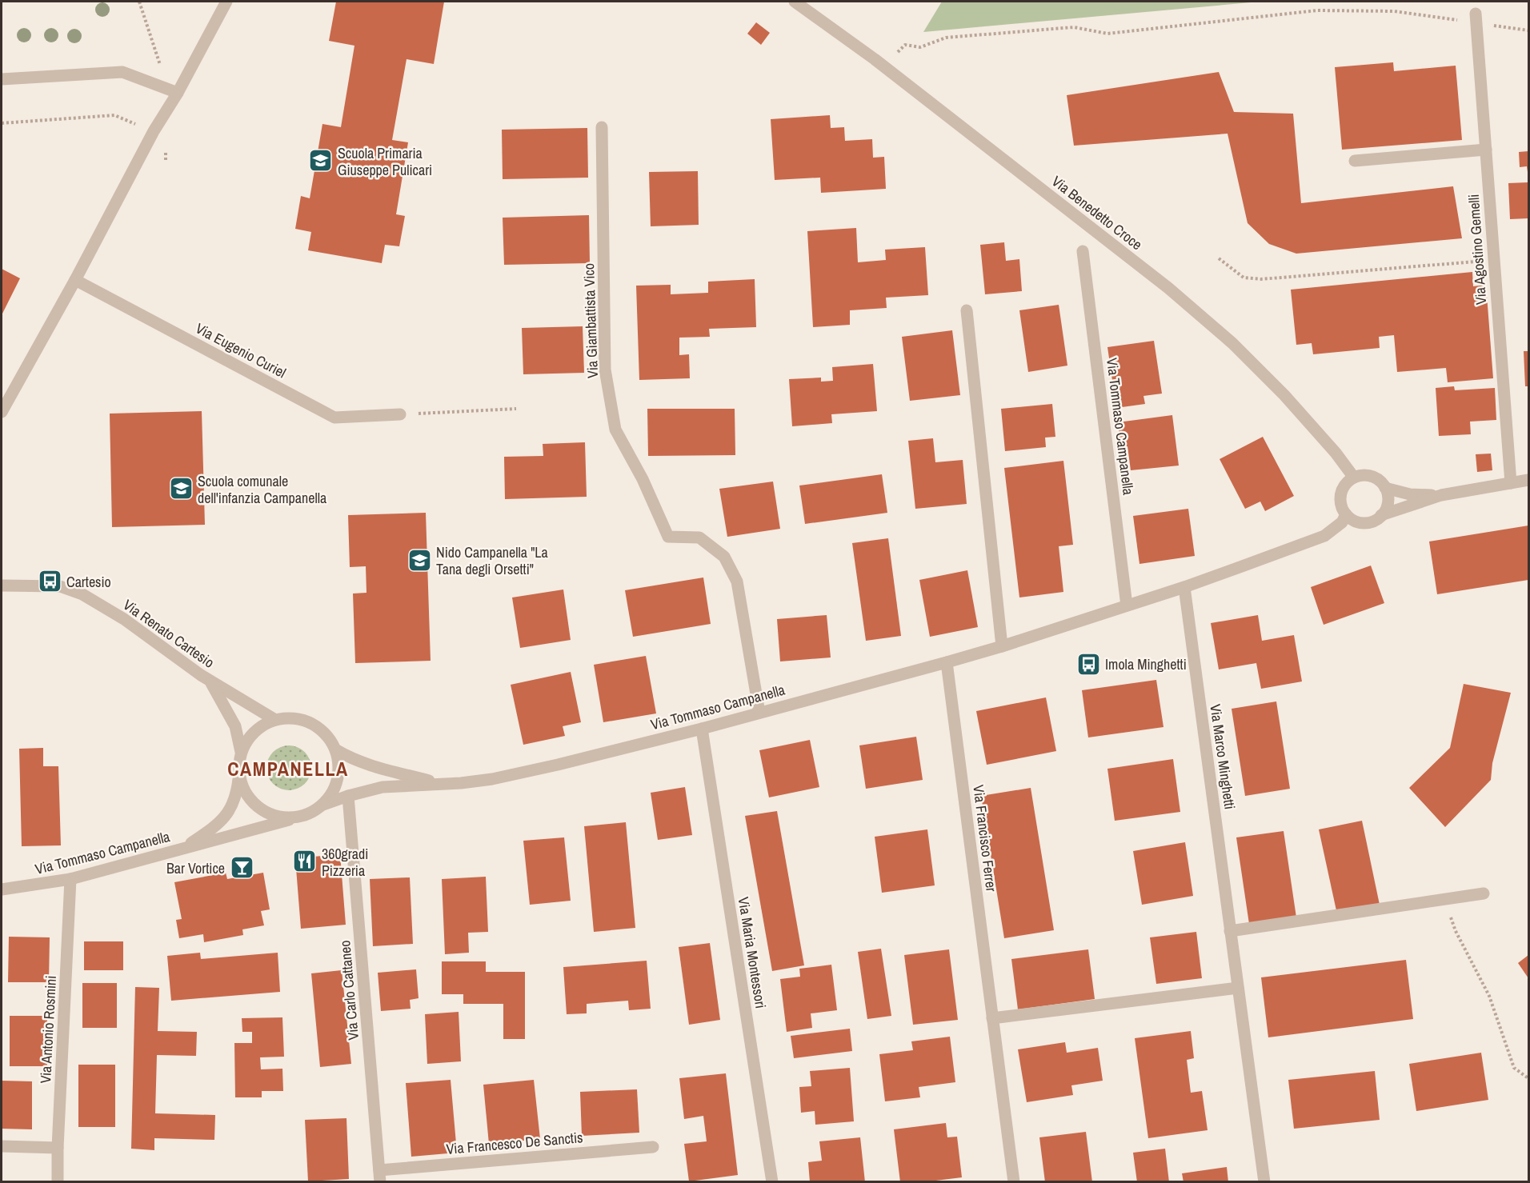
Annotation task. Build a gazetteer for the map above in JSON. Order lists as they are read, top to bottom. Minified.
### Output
{"streets":{"street":["Via Benedetto Croce","Via Agostino Gemelli","Via Giambattista Vico","Via Eugenio Curiel","Via Tommaso Campanella","Via Renato Cartesio","Via Marco Minghetti","Via Francisco Ferrer","Via Maria Montessori","Via Carlo Cattaneo","Via Antonio Rosmini","Via Francesco De Sanctis"]},"crossings":[["Via Benedetto Croce","Via Tommaso Campanella"],["Via Giambattista Vico","Via Tommaso Campanella"],["Via Tommaso Campanella","Via Renato Cartesio"],["Via Tommaso Campanella","Via Marco Minghetti"],["Via Tommaso Campanella","Via Francisco Ferrer"],["Via Tommaso Campanella","Via Maria Montessori"],["Via Tommaso Campanella","Via Carlo Cattaneo"],["Via Tommaso Campanella","Via Antonio Rosmini"],["Via Carlo Cattaneo","Via Francesco De Sanctis"]],"districts":["CAMPANELLA"],"places":{"school or university":["Scuola Primaria Giuseppe Pulicari","Scuola comunale dell'infanzia Campanella","Nido Campanella \"La Tana degli Orsetti\""],"bus stop":["Cartesio","Imola Minghetti"],"restaurant":["360gradi Pizzeria"],"bar":["Bar Vortice"]}}
